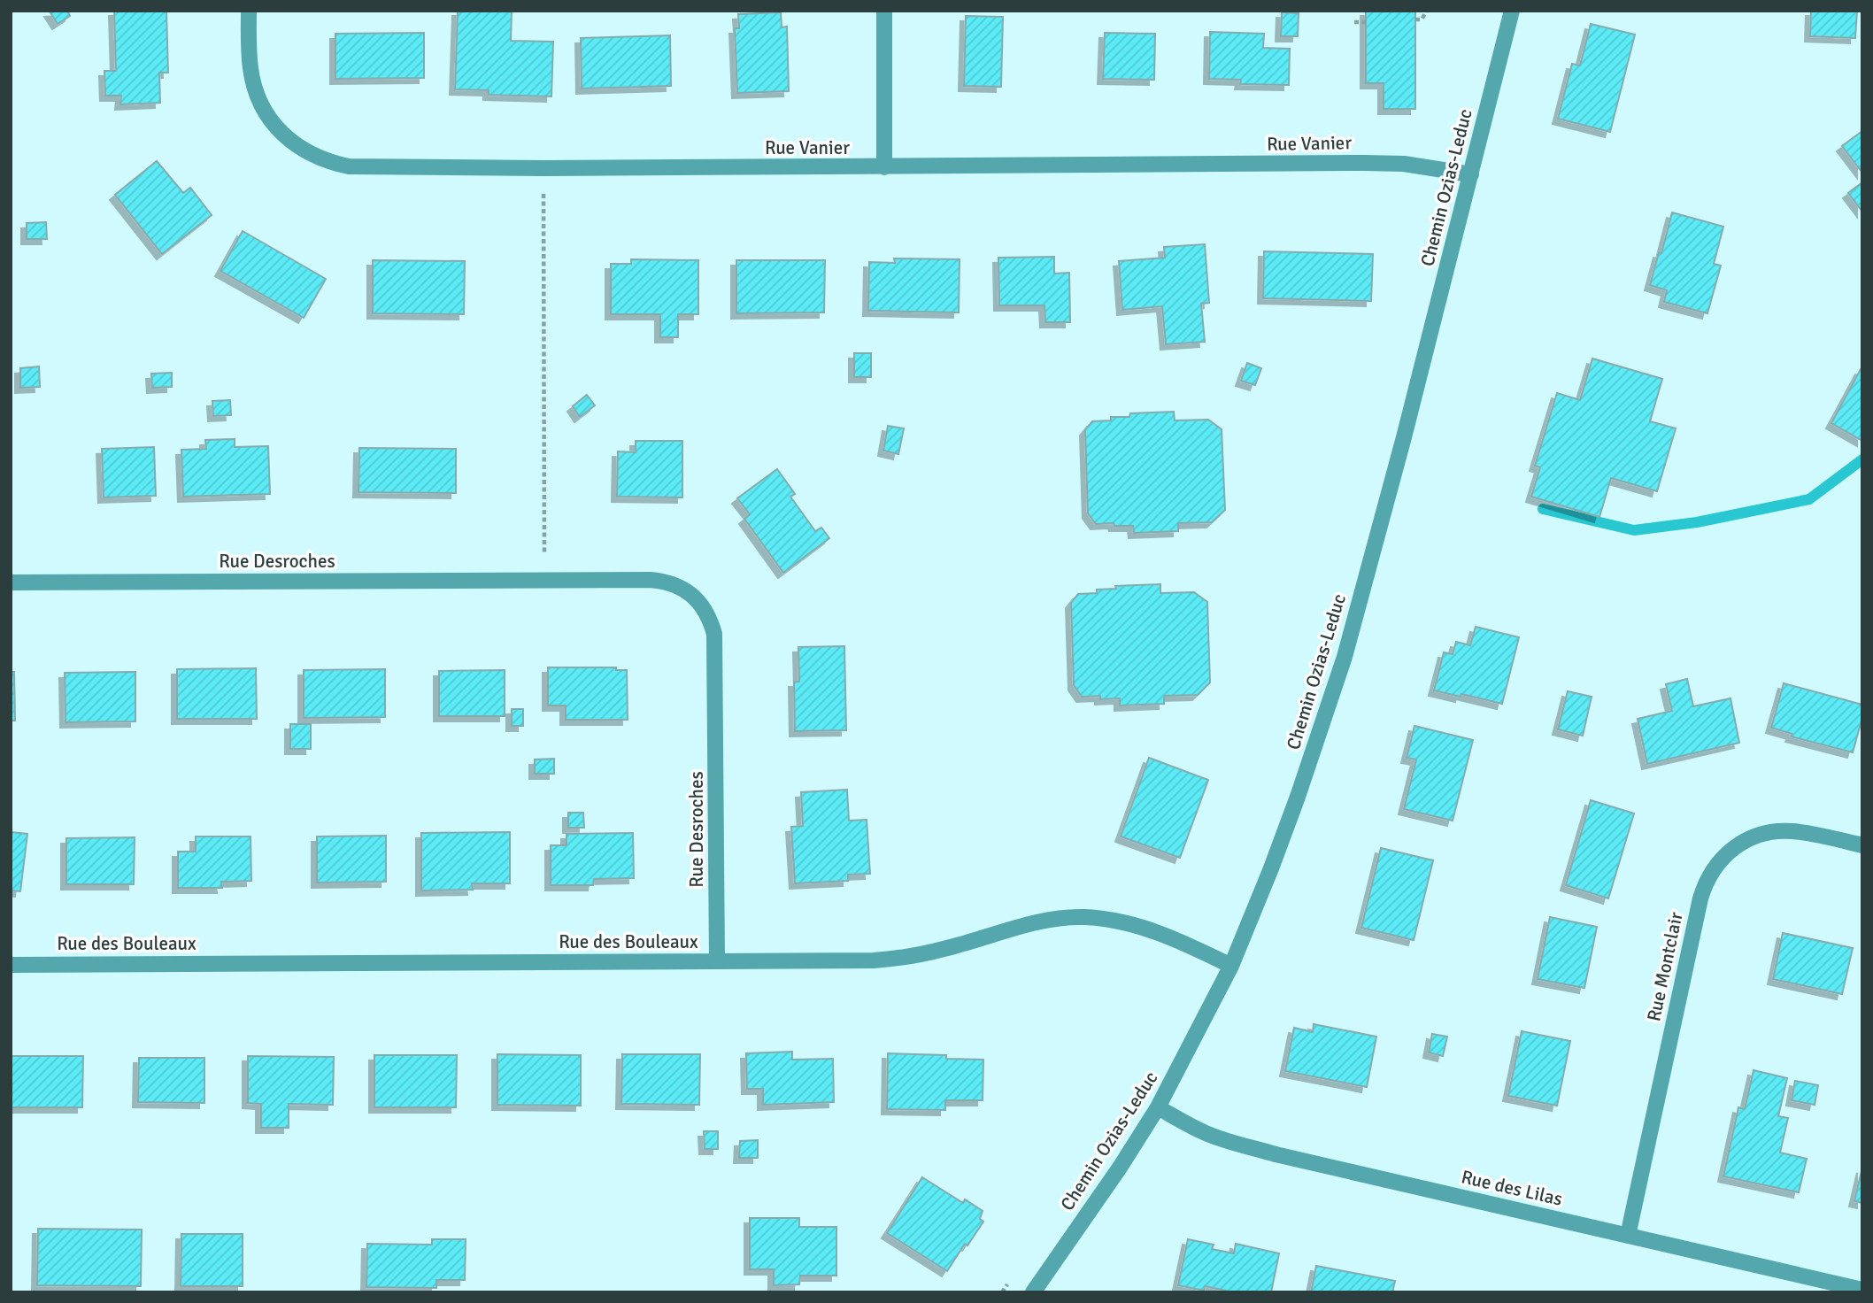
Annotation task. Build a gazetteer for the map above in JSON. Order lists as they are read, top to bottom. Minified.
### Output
{"streets":{"street":["Rue Vanier","Chemin Ozias-Leduc","Rue Desroches","Rue des Bouleaux","Rue Montclair","Rue des Lilas"]},"crossings":[["Rue Vanier","Chemin Ozias-Leduc"],["Chemin Ozias-Leduc","Rue des Bouleaux"],["Chemin Ozias-Leduc","Rue des Lilas"],["Rue Desroches","Rue des Bouleaux"],["Rue Montclair","Rue des Lilas"]]}
